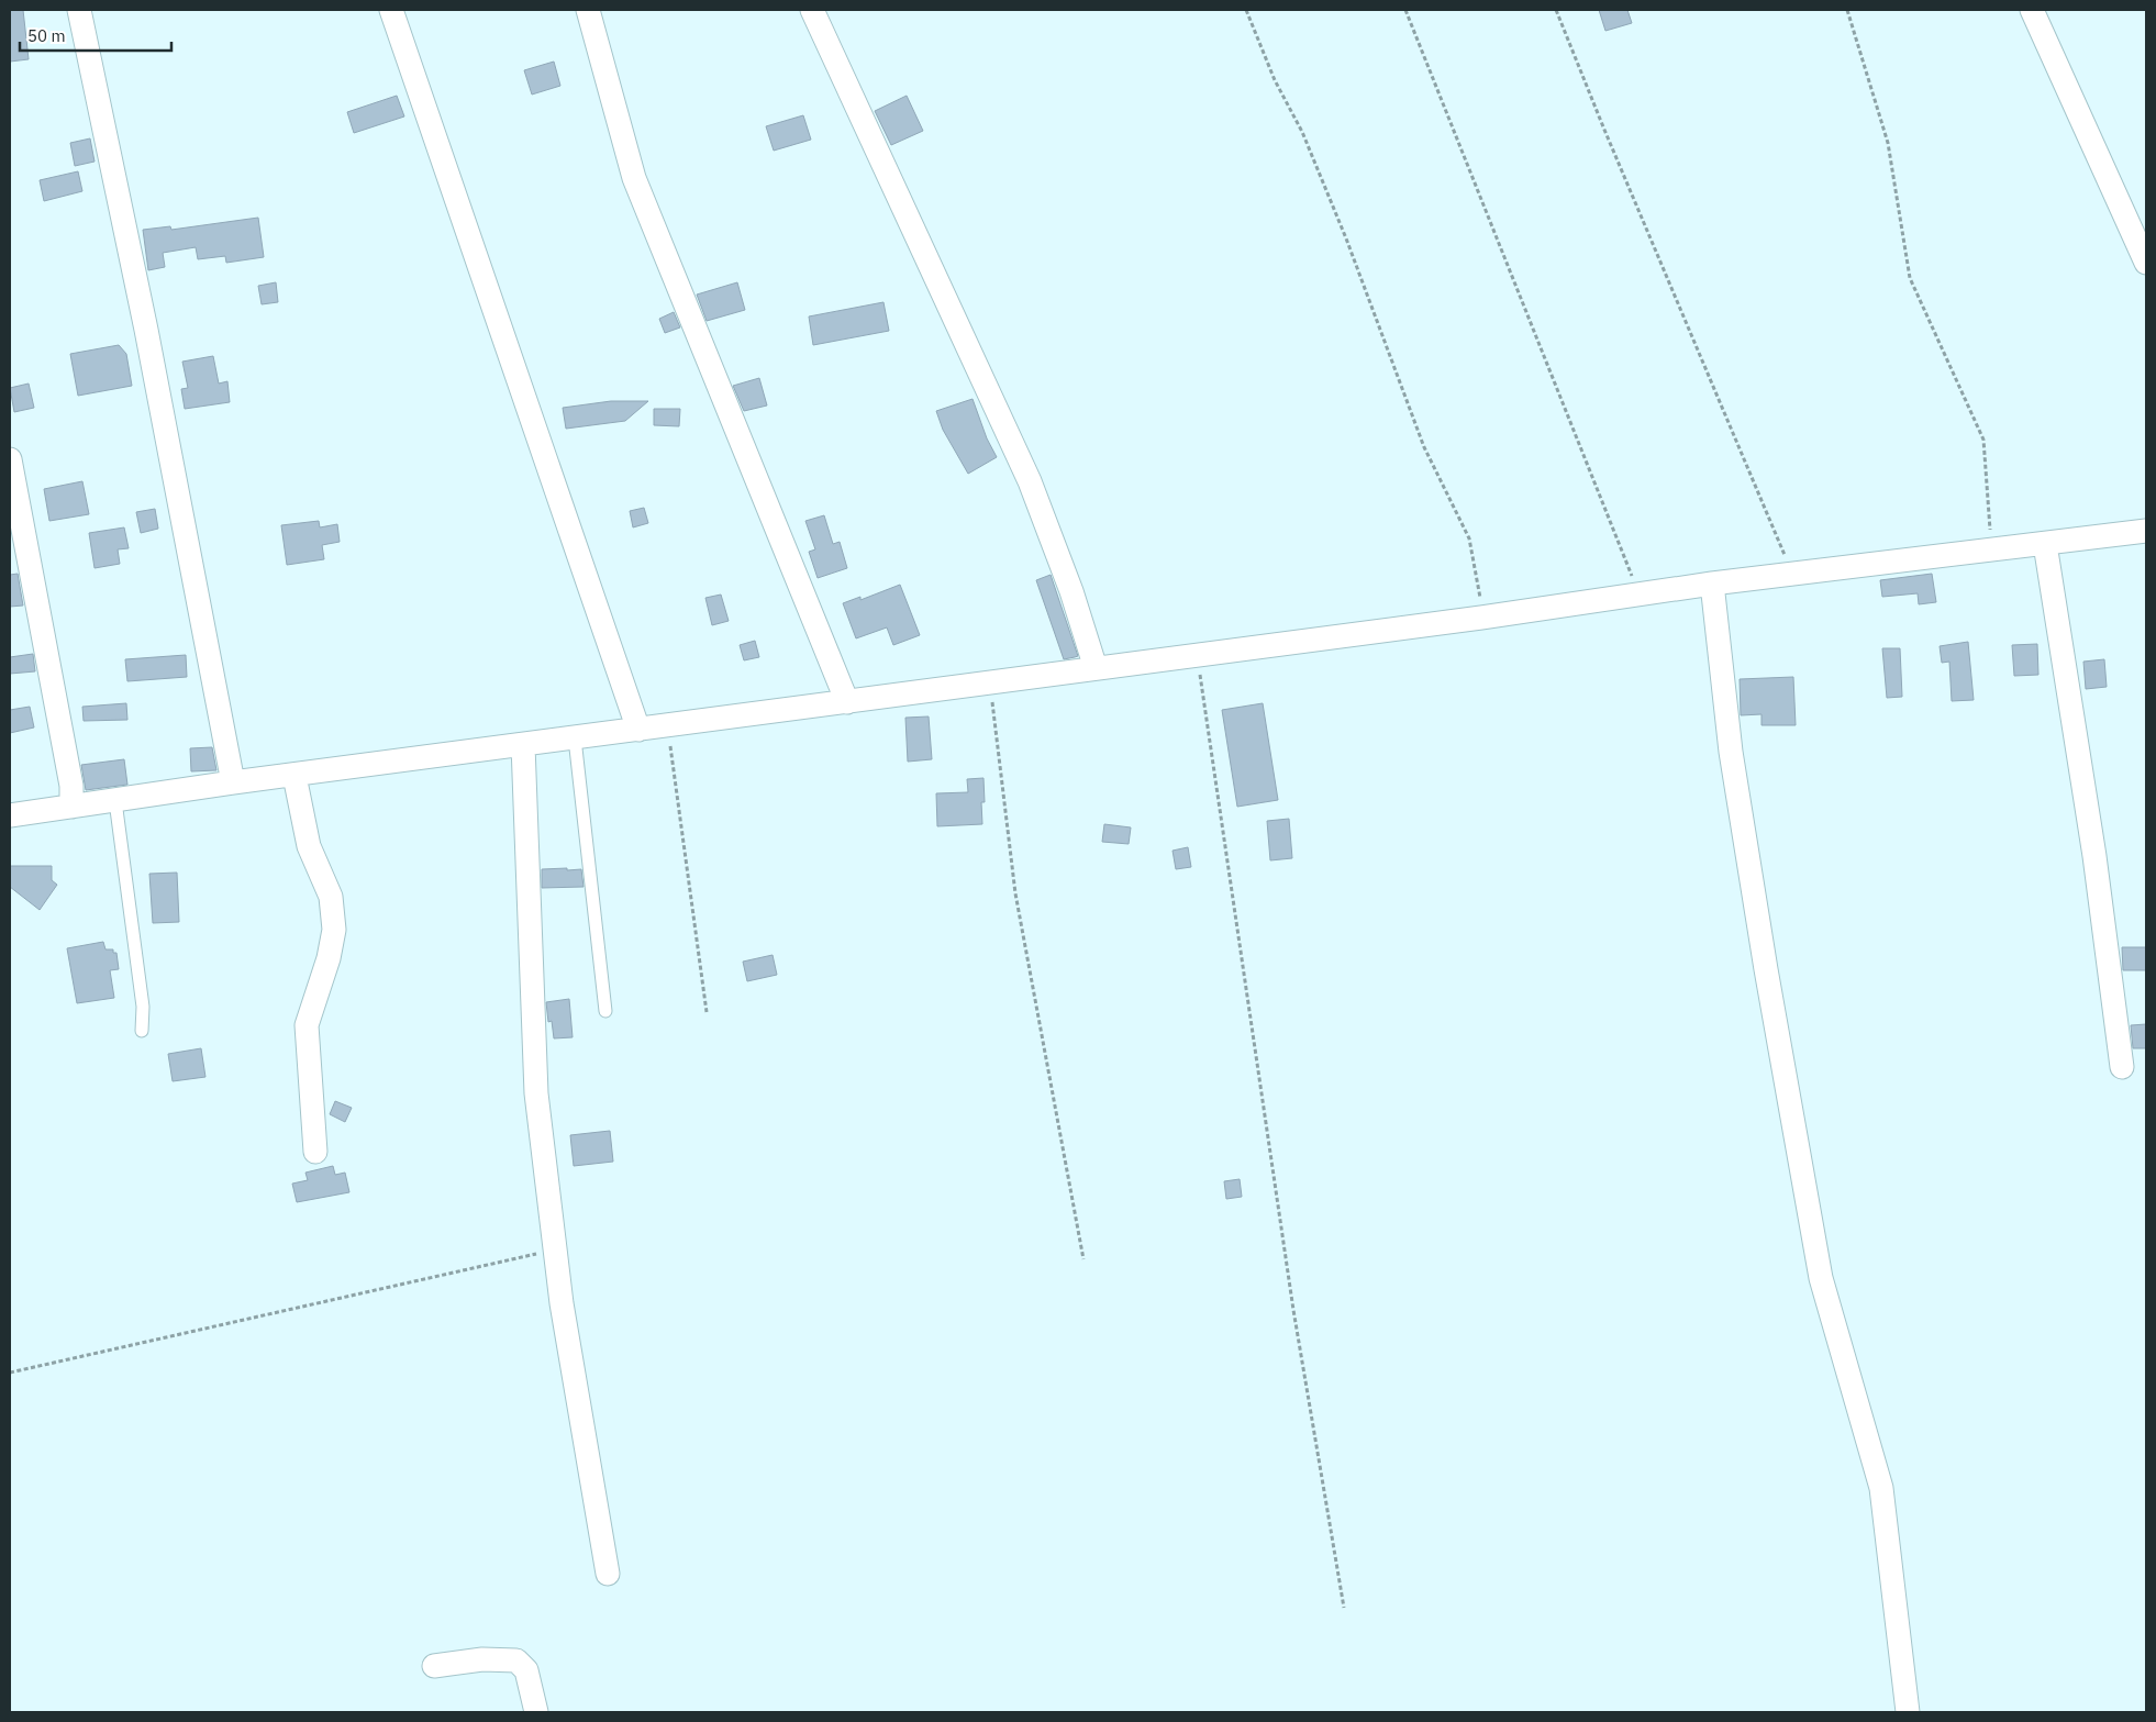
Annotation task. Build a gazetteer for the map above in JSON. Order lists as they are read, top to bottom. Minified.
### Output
{"scale_bar":"50 m"}
